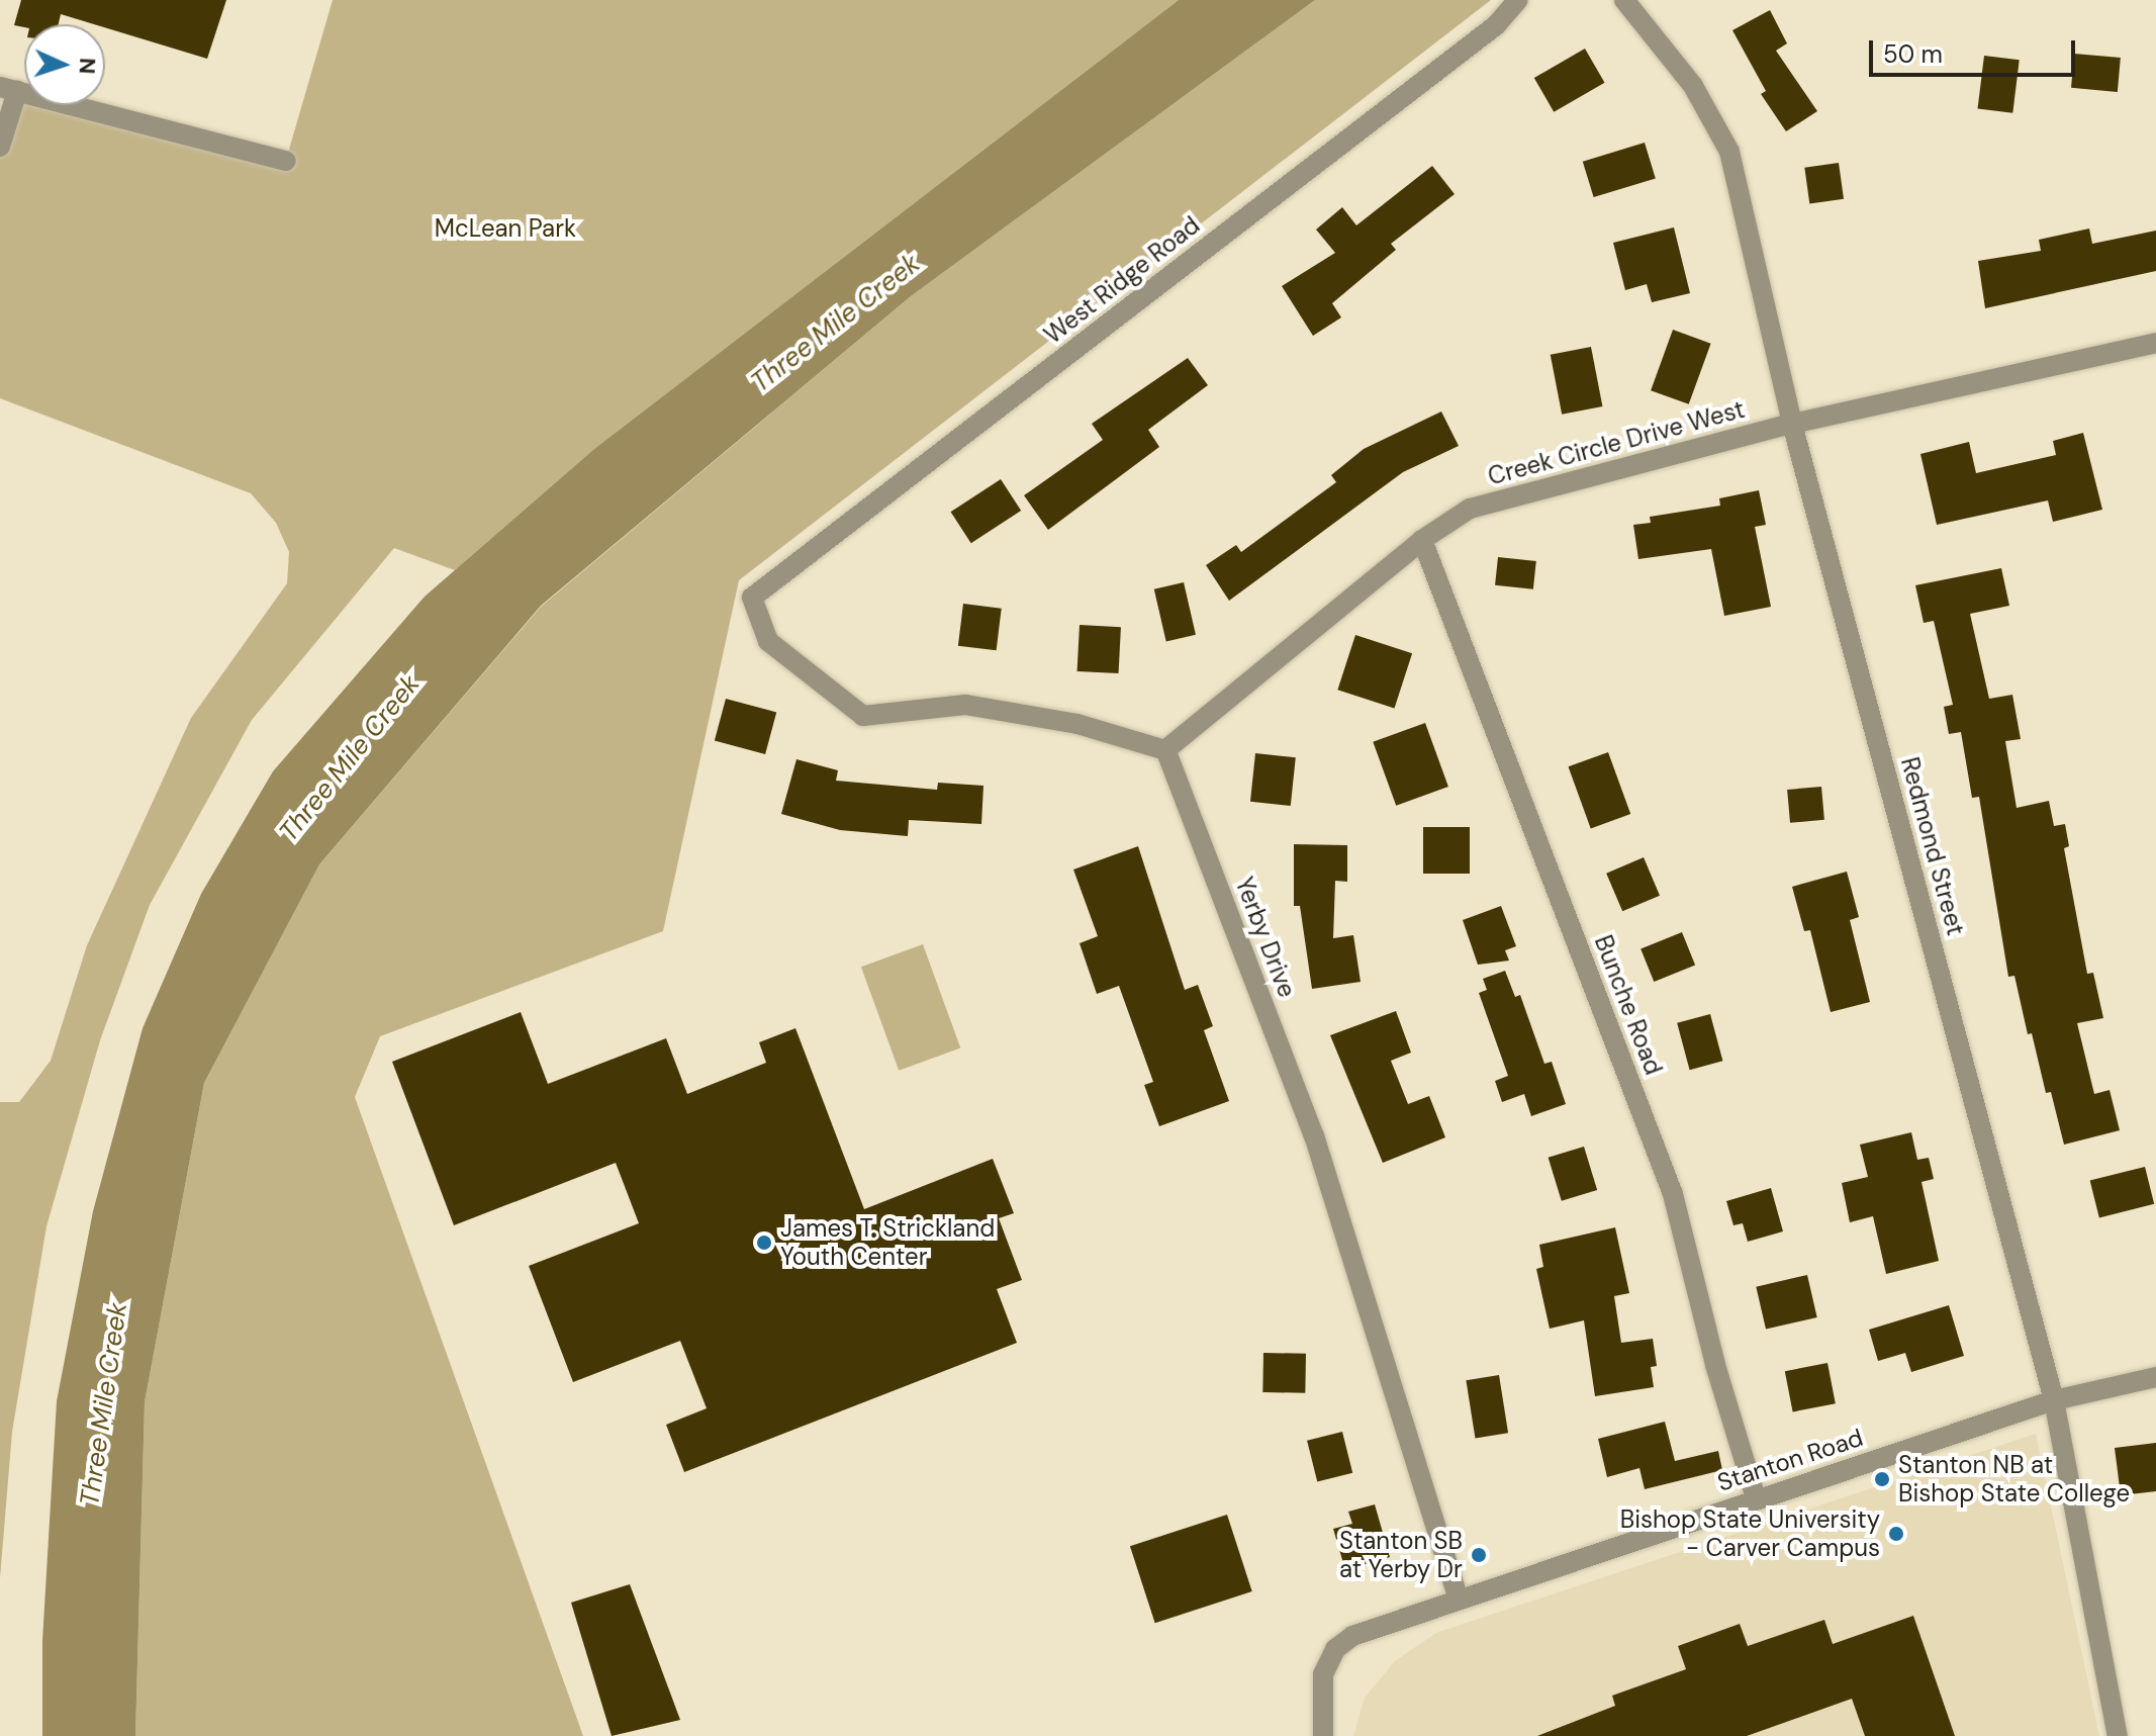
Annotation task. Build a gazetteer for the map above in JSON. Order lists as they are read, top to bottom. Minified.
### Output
{"streets":{"street":["West Ridge Road","Creek Circle Drive West","Redmond Street","Yerby Drive","Bunche Road","Stanton Road"]},"crossings":[["West Ridge Road","Creek Circle Drive West"],["West Ridge Road","Yerby Drive"],["Creek Circle Drive West","Redmond Street"],["Creek Circle Drive West","Yerby Drive"],["Creek Circle Drive West","Bunche Road"],["Redmond Street","Stanton Road"],["Yerby Drive","Stanton Road"],["Bunche Road","Stanton Road"]],"water":["Three Mile Creek"],"parks":["McLean Park"],"places":["James T. Strickland Youth Center","Stanton NB at Bishop State College","Bishop State University - Carver Campus","Stanton SB at Yerby Dr"],"scale_bar":"50 m","north":"right"}
